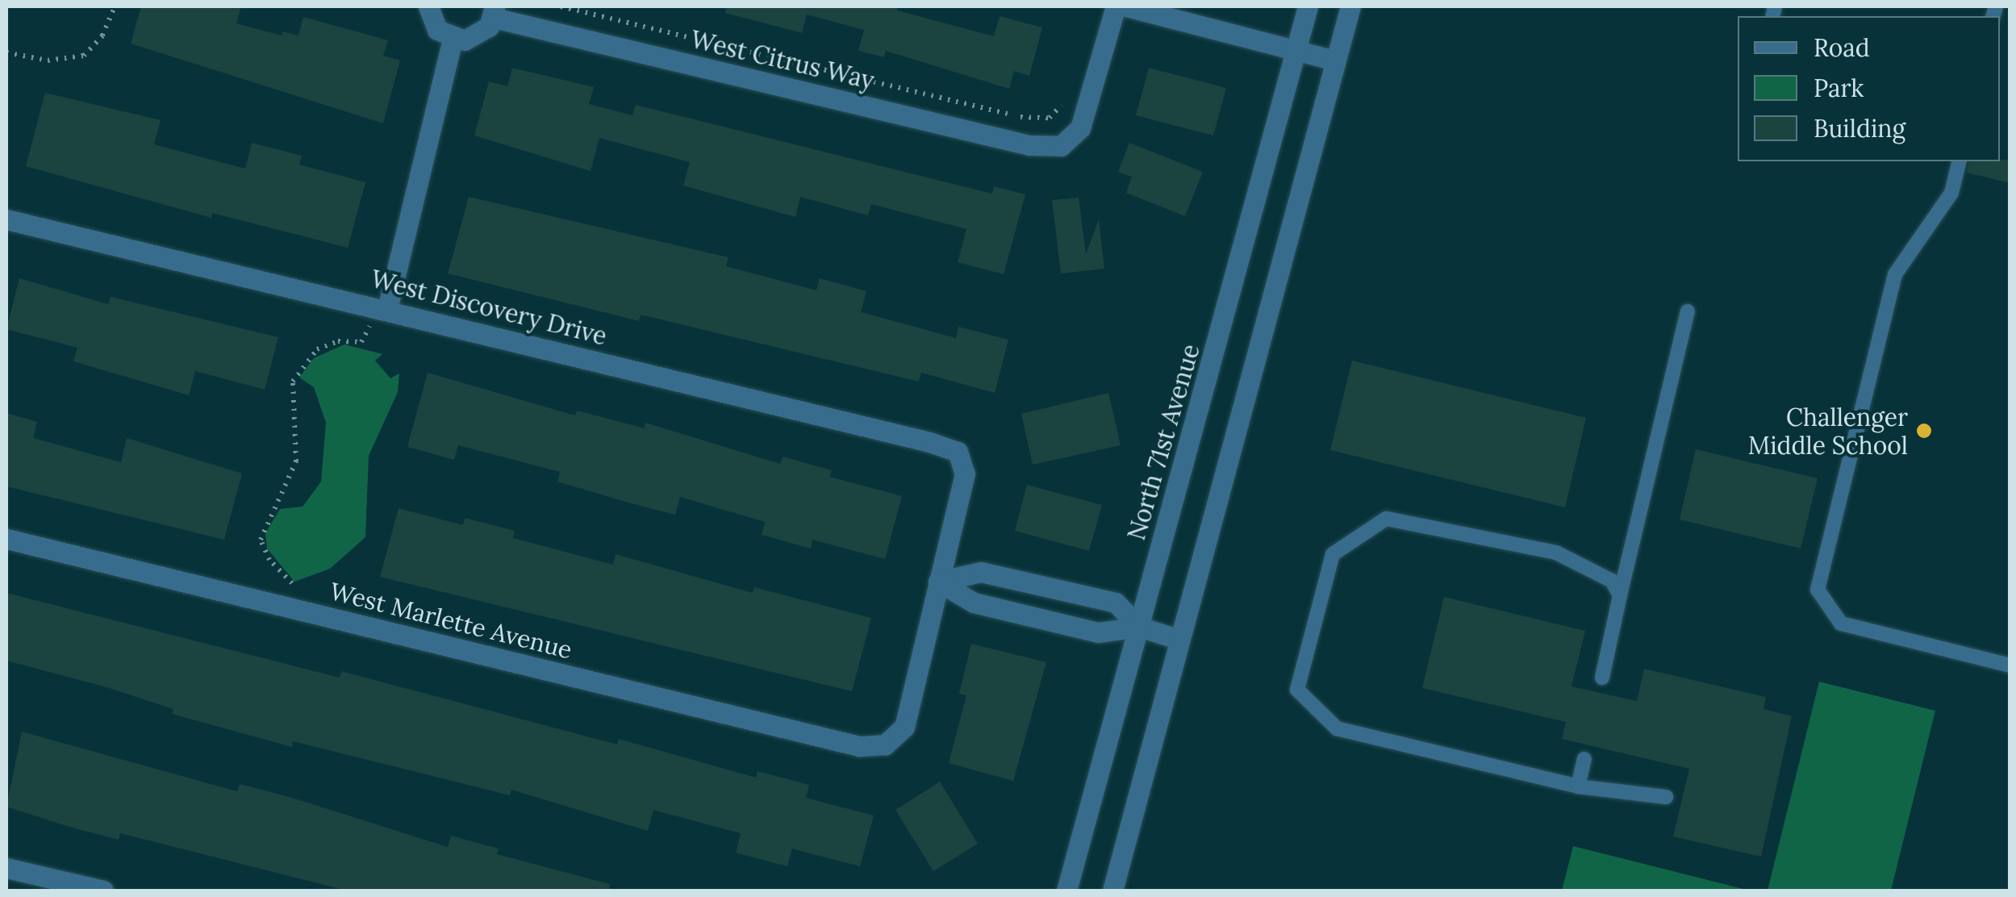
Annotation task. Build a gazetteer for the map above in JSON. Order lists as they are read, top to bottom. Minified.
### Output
{"streets":{"street":["West Citrus Way","West Discovery Drive","North 71st Avenue","West Marlette Avenue"]},"crossings":[["West Discovery Drive","West Marlette Avenue"]],"places":["Challenger Middle School"],"legend":["Road","Park","Building"]}
